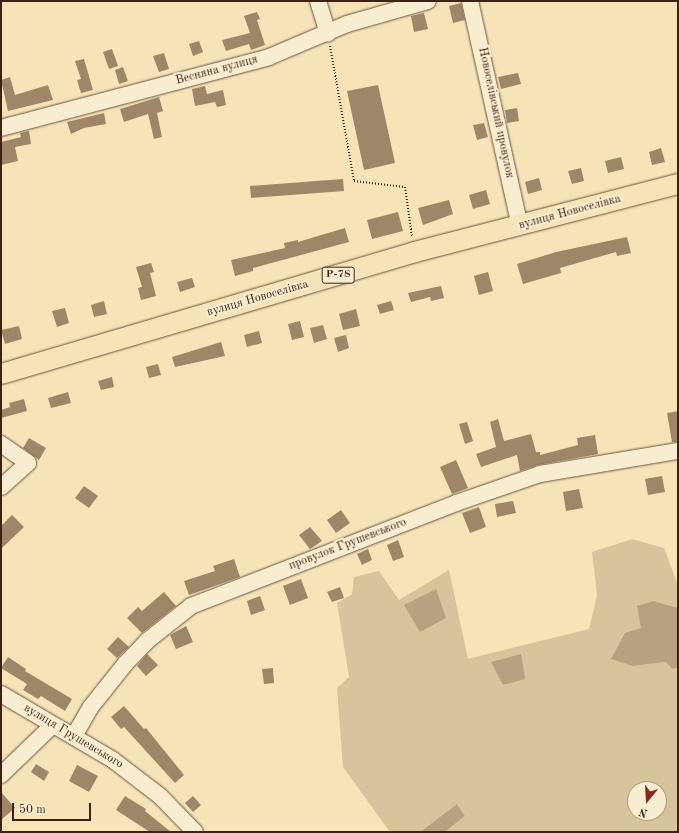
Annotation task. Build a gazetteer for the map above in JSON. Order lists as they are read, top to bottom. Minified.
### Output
{"streets":{"main road":["вулиця Новоселівка","Р-78"],"street":["Весняна вулиця","Новоселівський провулок","провулок Грушевського","вулиця Грушевського"]},"crossings":[["Новоселівський провулок","вулиця Новоселівка"],["провулок Грушевського","вулиця Грушевського"]],"scale_bar":"50 m","north":"bottom"}
